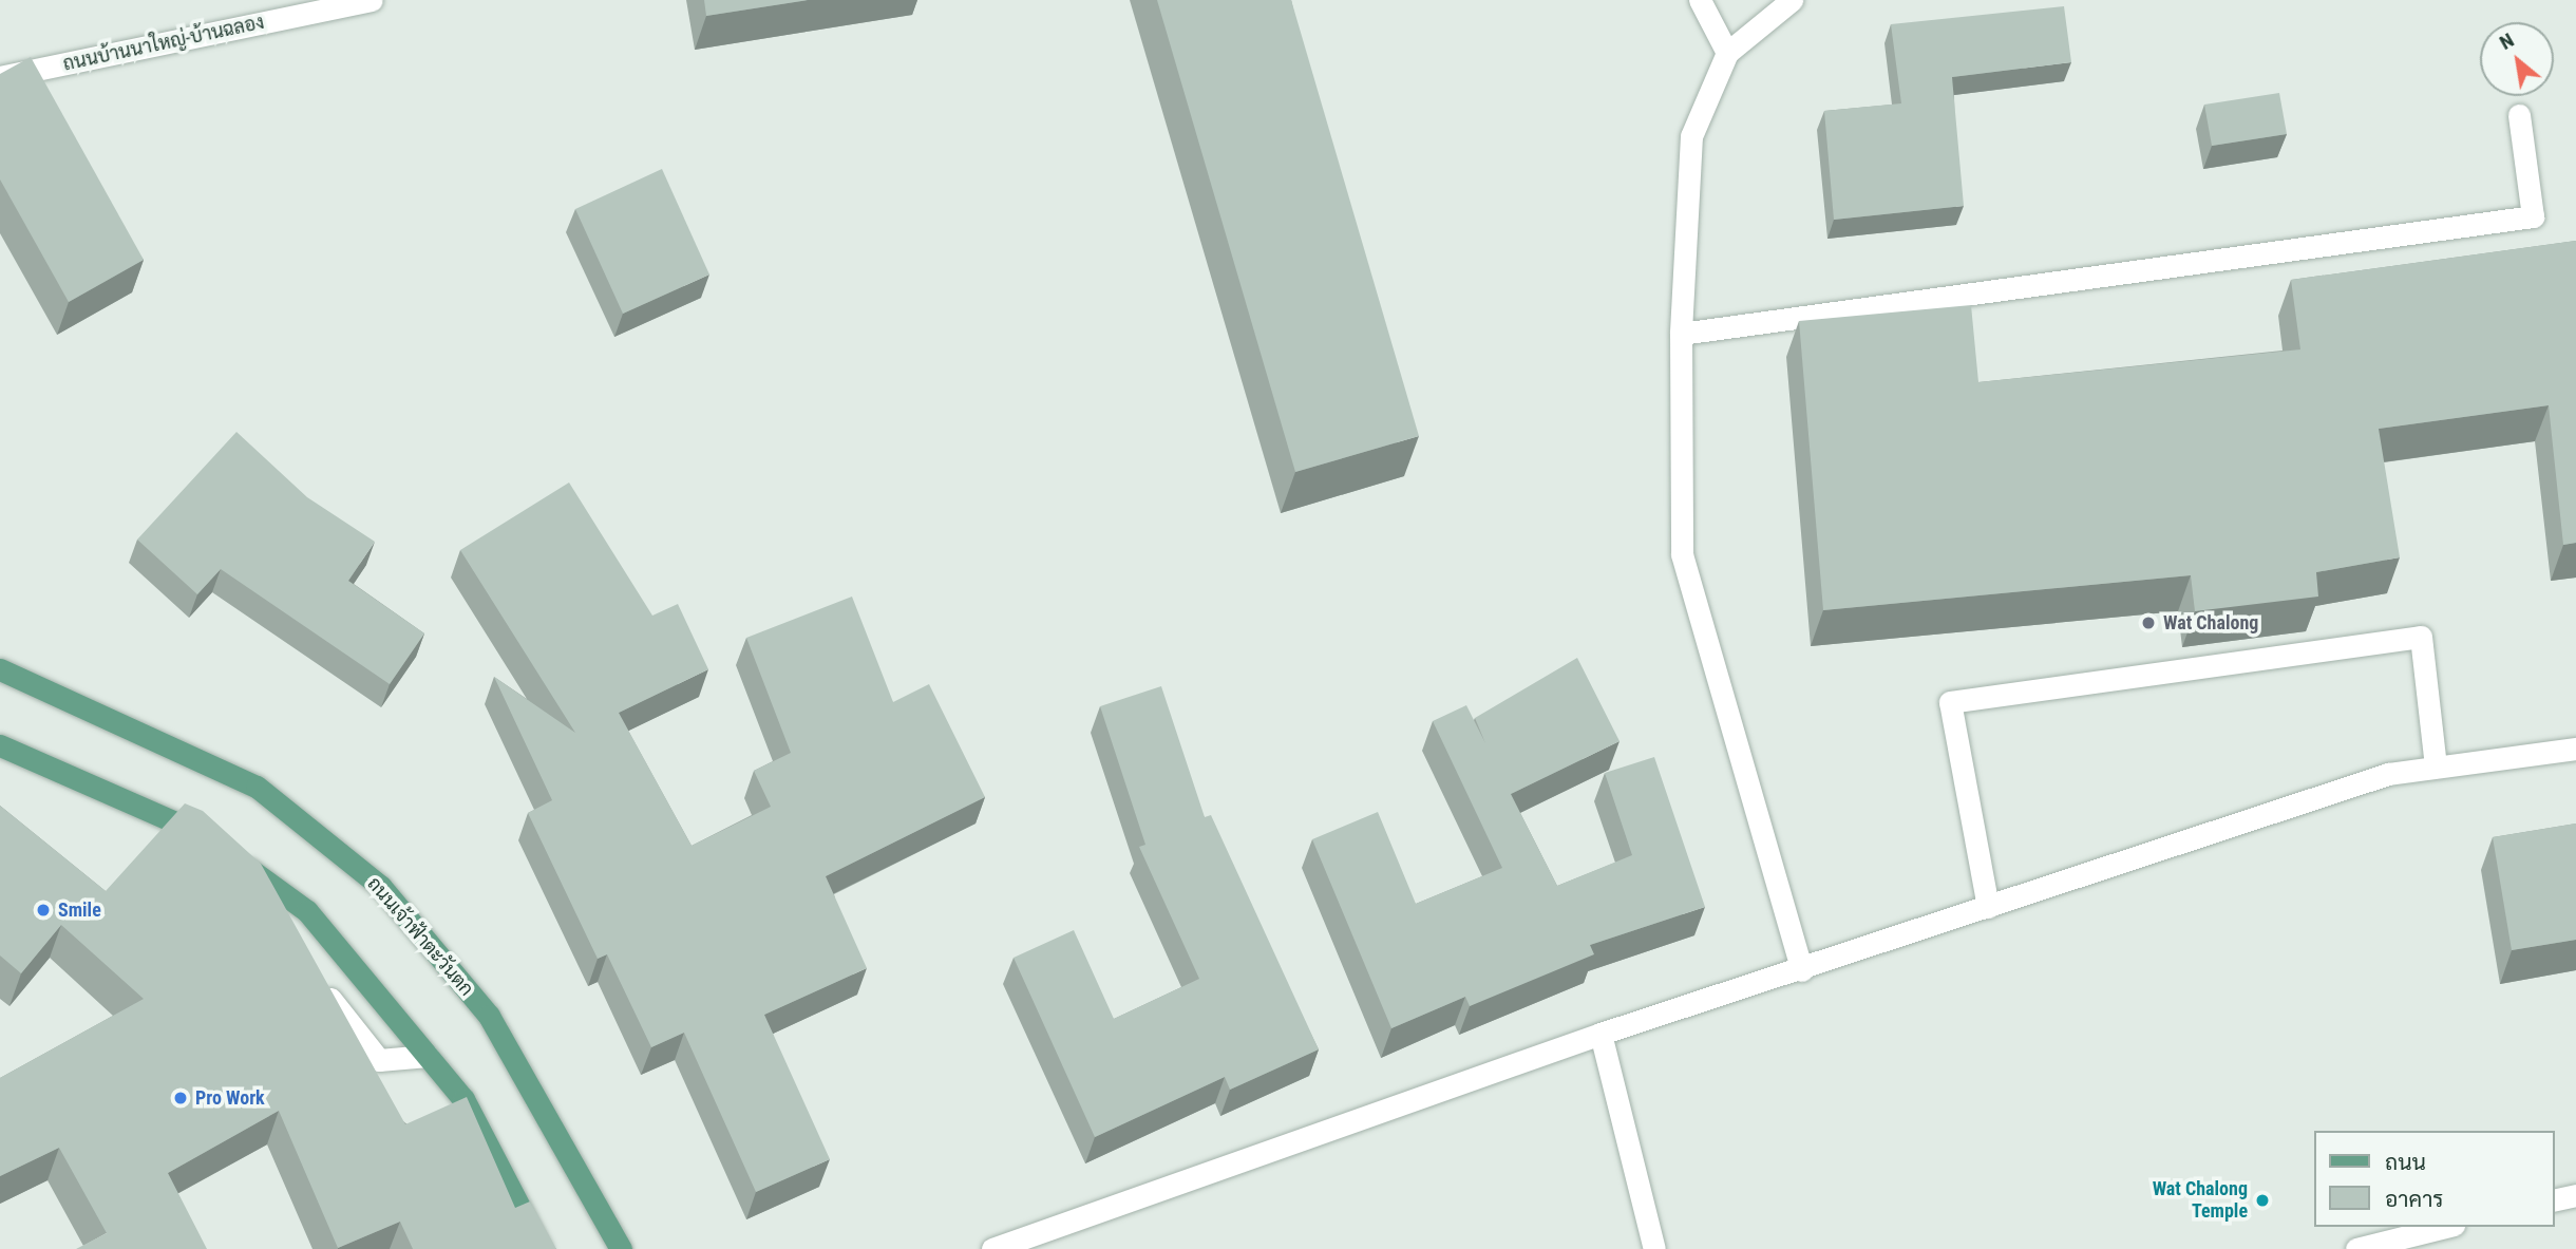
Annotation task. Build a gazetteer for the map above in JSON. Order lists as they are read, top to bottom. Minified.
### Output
{"streets":{"main road":["ถนนเจ้าฟ้าตะวันตก"],"street":["ถนนบ้านนาใหญ่-บ้านฉลอง"]},"places":["Wat Chalong","Smile","Pro Work","Wat Chalong Temple"],"legend":["ถนน","อาคาร"],"north":"top left"}
